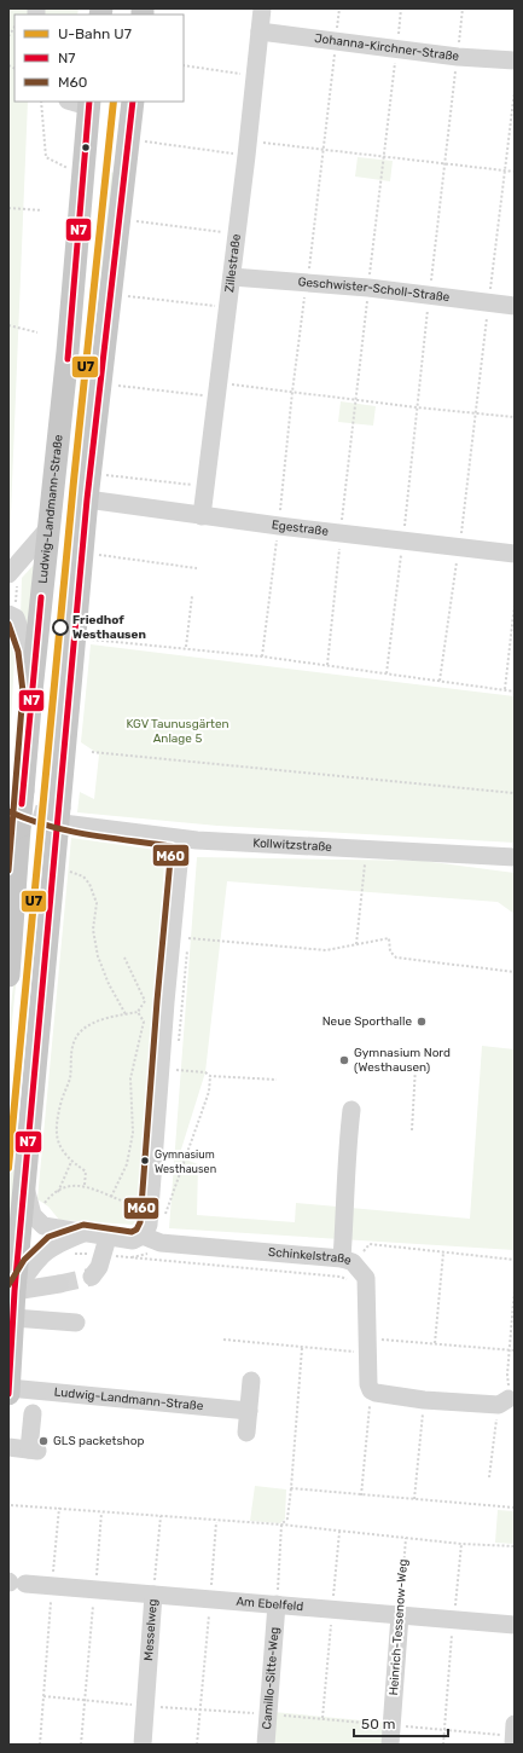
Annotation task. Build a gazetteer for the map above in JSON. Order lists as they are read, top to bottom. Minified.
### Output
{"streets":{"main road":["Ludwig-Landmann-Straße"],"street":["Johanna-Kirchner-Straße","Zillestraße","Geschwister-Scholl-Straße","Egestraße","Kollwitzstraße","Schinkelstraße","Am Ebelfeld","Heinrich-Tessenow-Weg","Messelweg","Camillo-Sitte-Weg"]},"crossings":[["Johanna-Kirchner-Straße","Zillestraße"],["Zillestraße","Geschwister-Scholl-Straße"],["Zillestraße","Egestraße"],["Am Ebelfeld","Heinrich-Tessenow-Weg"],["Am Ebelfeld","Messelweg"],["Am Ebelfeld","Camillo-Sitte-Weg"]],"parks":["KGV Taunusgärten Anlage 5"],"places":["Friedhof Westhausen","Neue Sporthalle","Gymnasium Nord (Westhausen)","Gymnasium Westhausen","GLS packetshop"],"lines":["metro line U7","transit line N7","transit line M60"],"legend":["U-Bahn U7","N7","M60"],"scale_bar":"50 m"}
